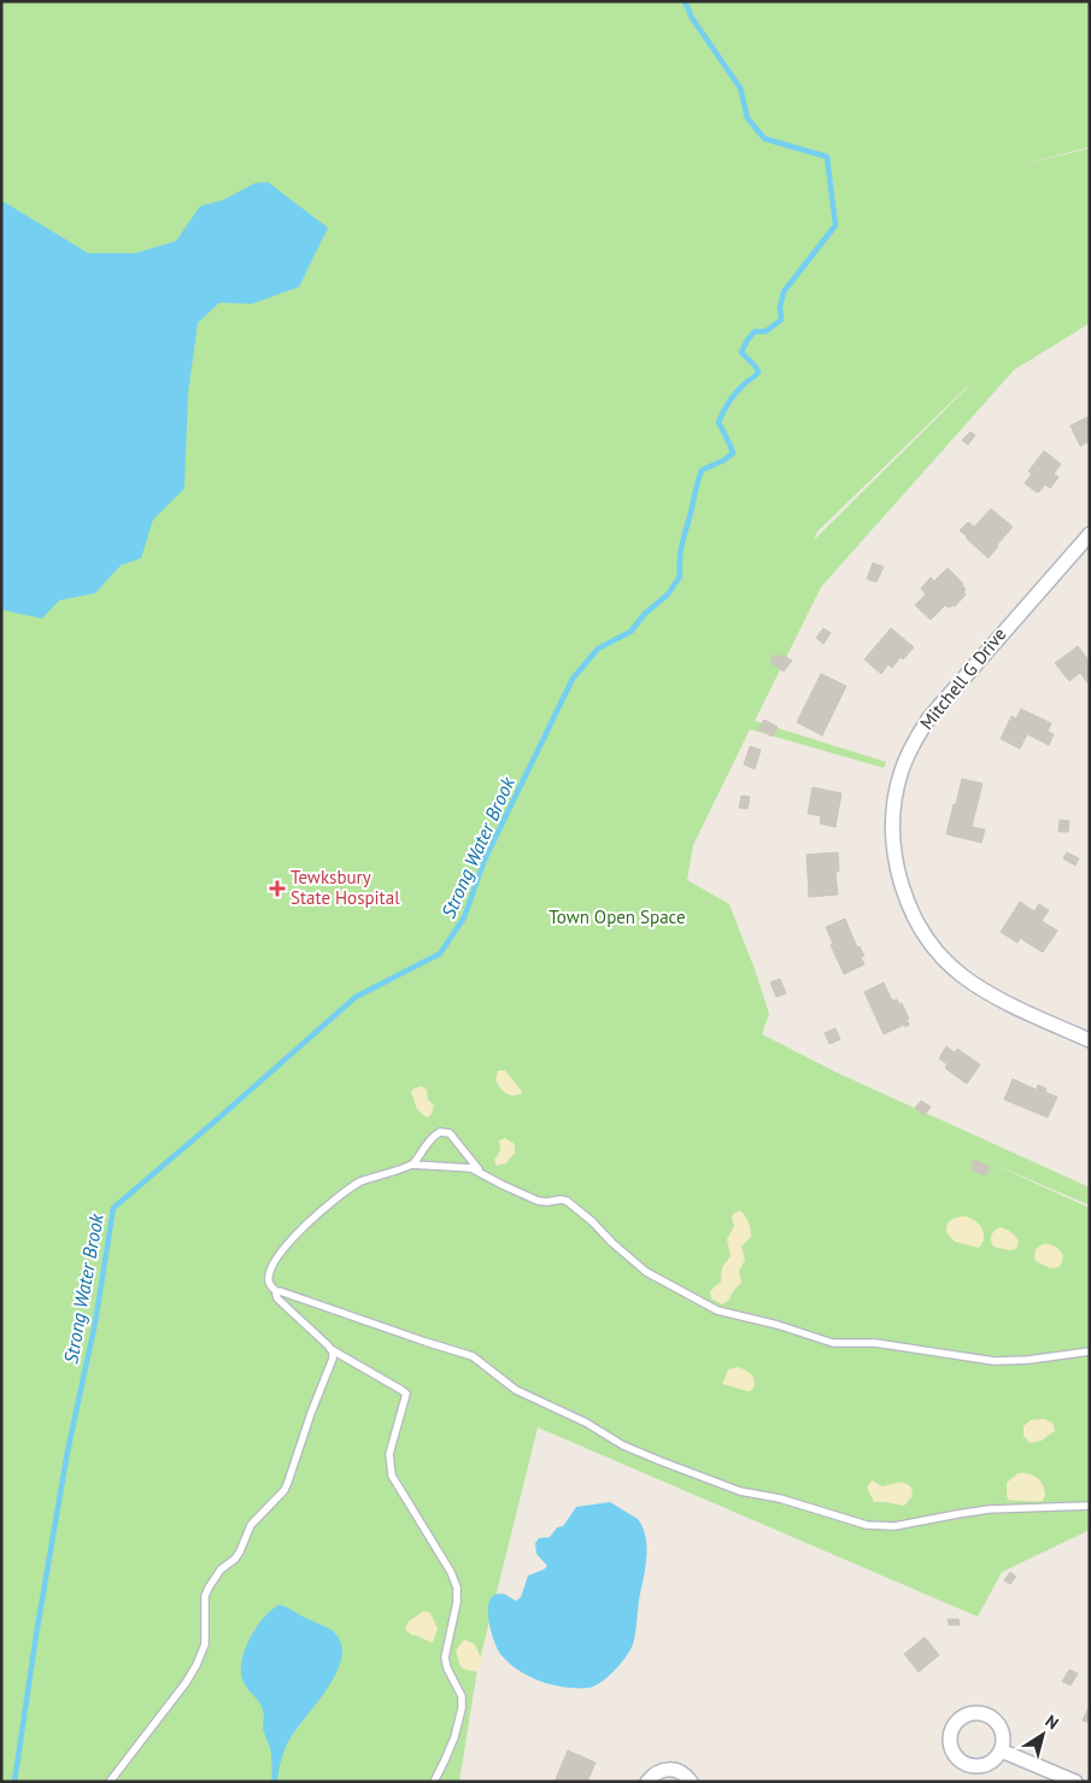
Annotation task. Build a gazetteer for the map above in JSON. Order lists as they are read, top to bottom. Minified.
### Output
{"streets":{"street":["Mitchell G Drive"]},"water":["Strong Water Brook"],"parks":["Town Open Space"],"places":{"health":["Tewksbury State Hospital"]},"north":"top right"}
